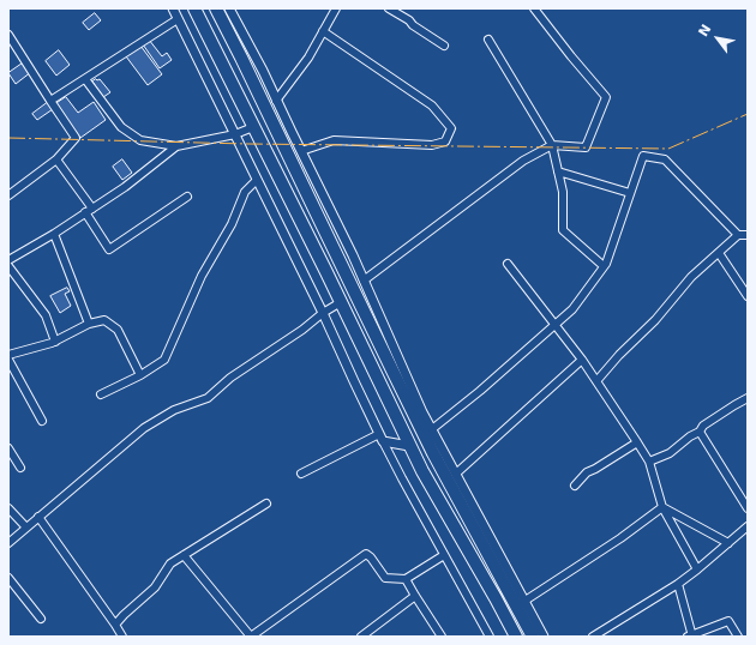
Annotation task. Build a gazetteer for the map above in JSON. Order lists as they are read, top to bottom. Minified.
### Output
{"north":"top left"}
